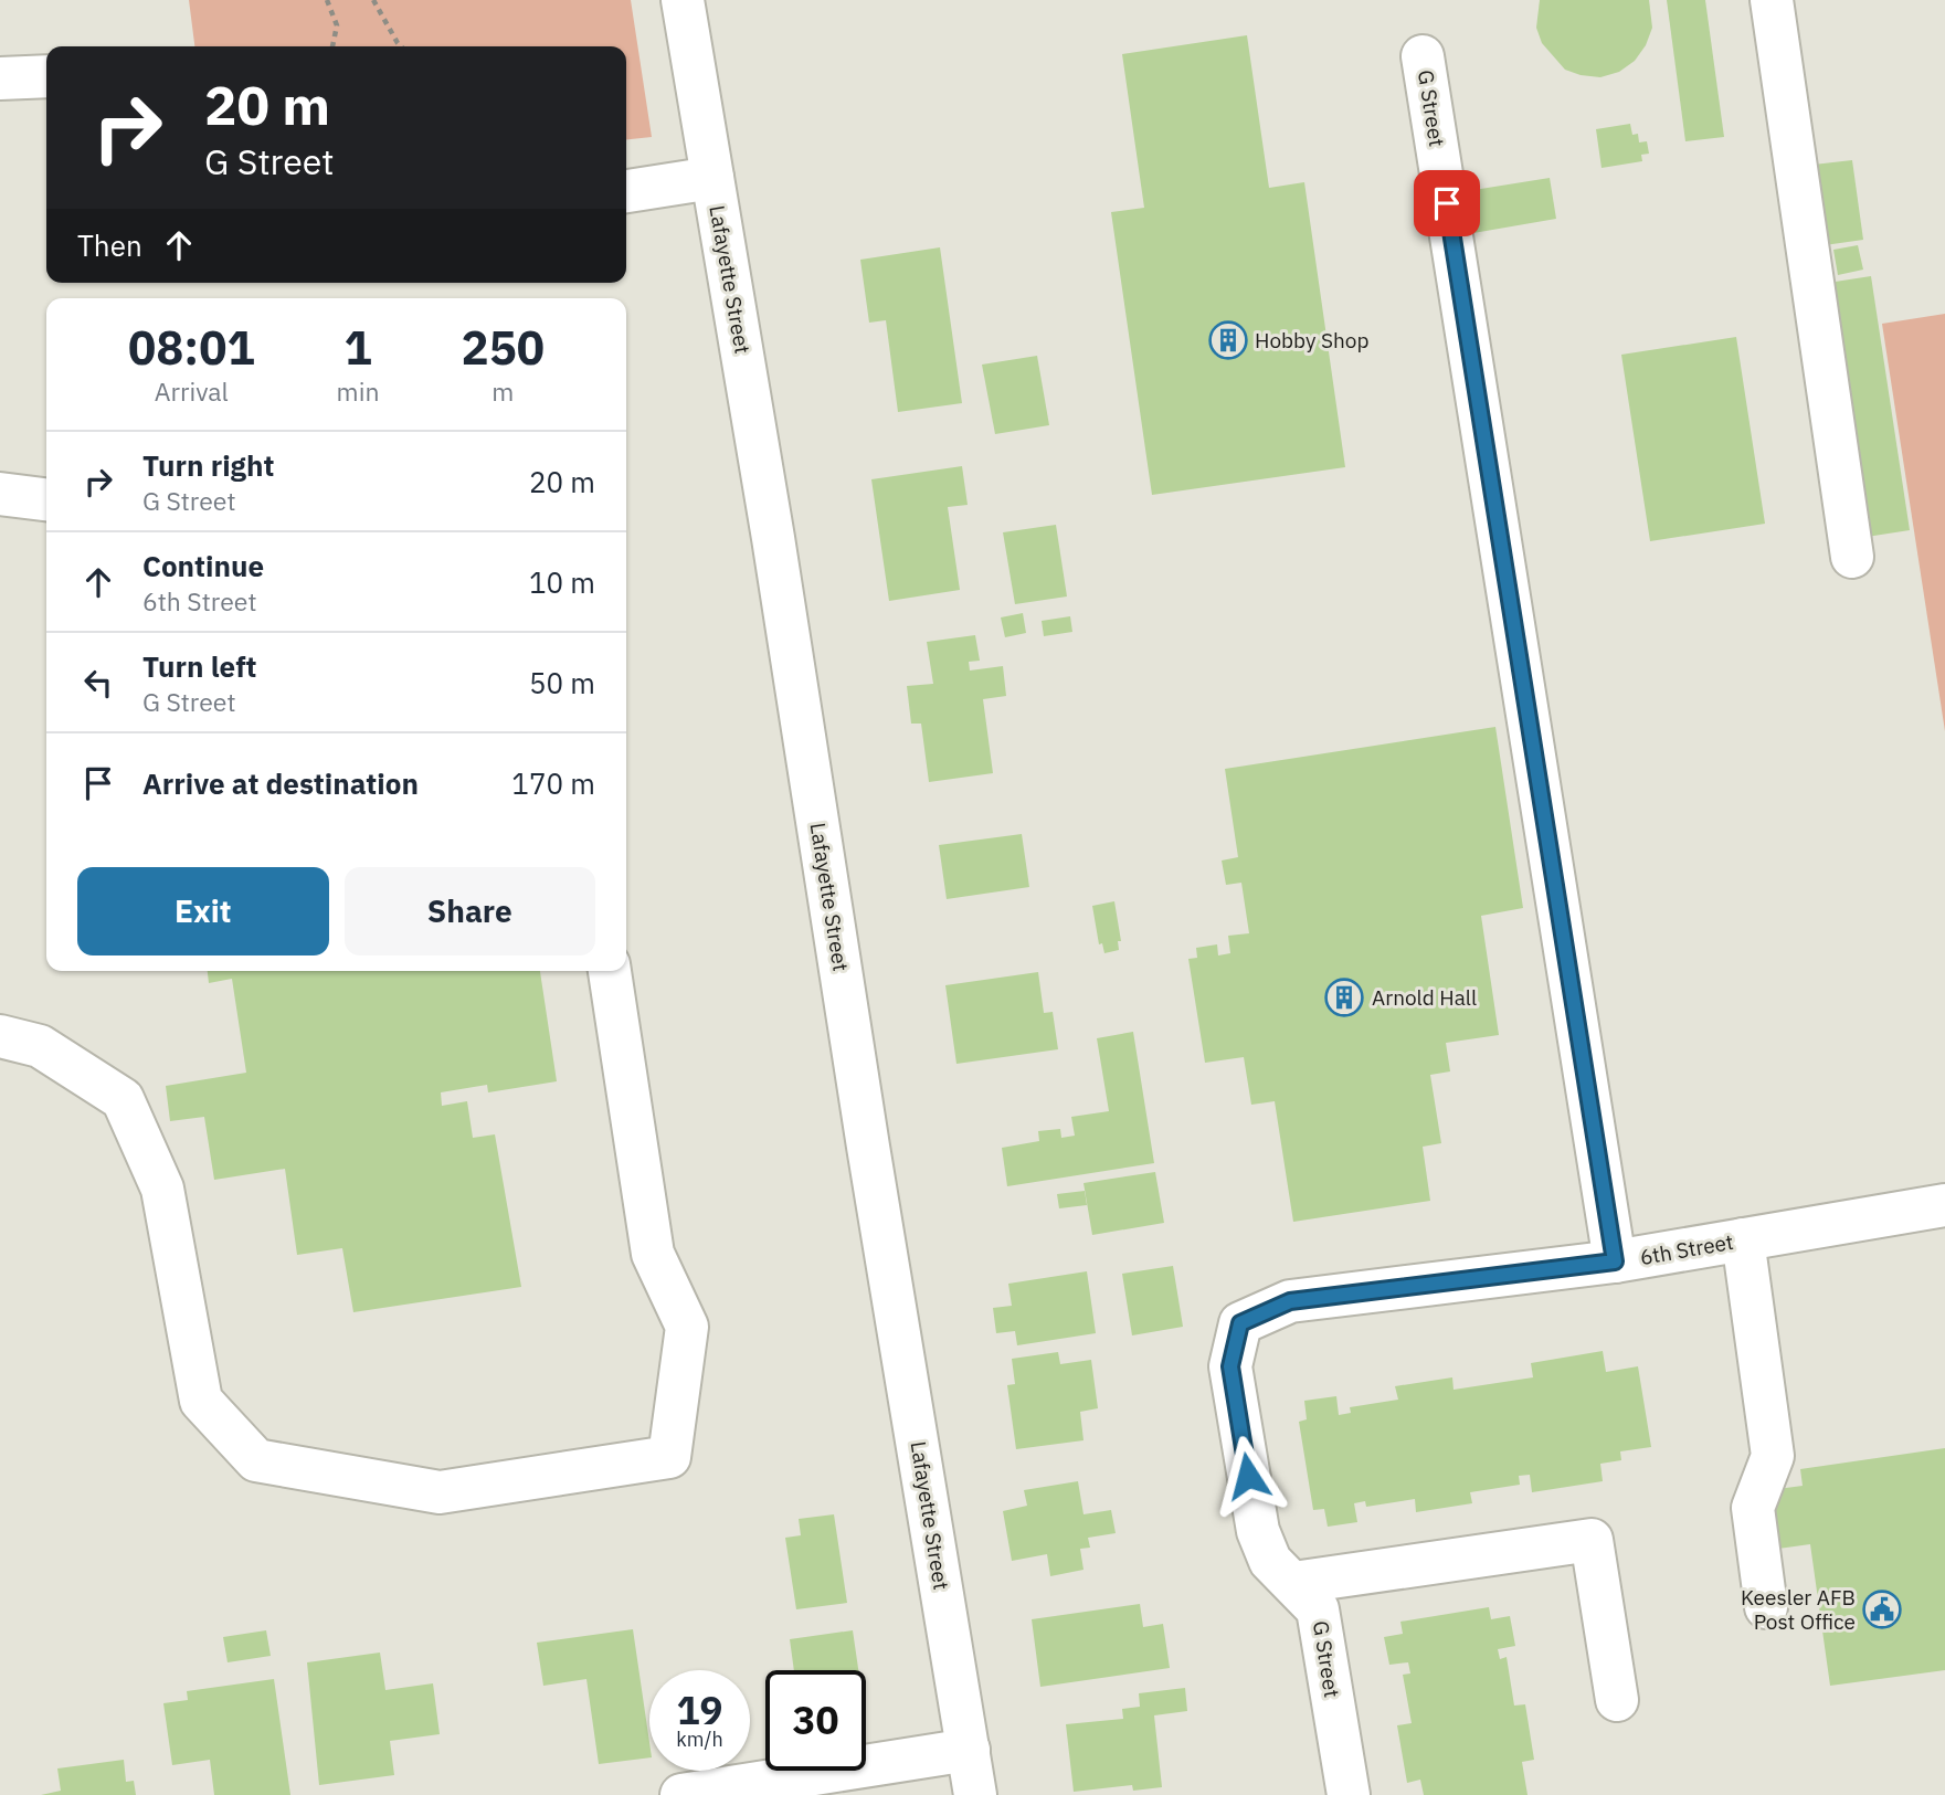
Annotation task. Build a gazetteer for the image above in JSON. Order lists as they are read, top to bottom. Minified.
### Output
{"streets":{"street":["G Street","Lafayette Street","6th Street"]},"crossings":[["G Street","6th Street"]],"places":{"building":["Hobby Shop","Arnold Hall"],"public building":["Keesler AFB Post Office"]},"page":{"turn":["20 m","G Street"],"then":"Then","eta":["08:01","Arrival","1","min","250","m"],"list":[{"name":"Turn right","note":"G Street","value":"20 m"},{"name":"Continue","note":"6th Street","value":"10 m"},{"name":"Turn left","note":"G Street","value":"50 m"},{"name":"Arrive at destination","value":"170 m"}],"buttons":["Exit","Share"],"speed":"19 km/h","limit":"30"}}
